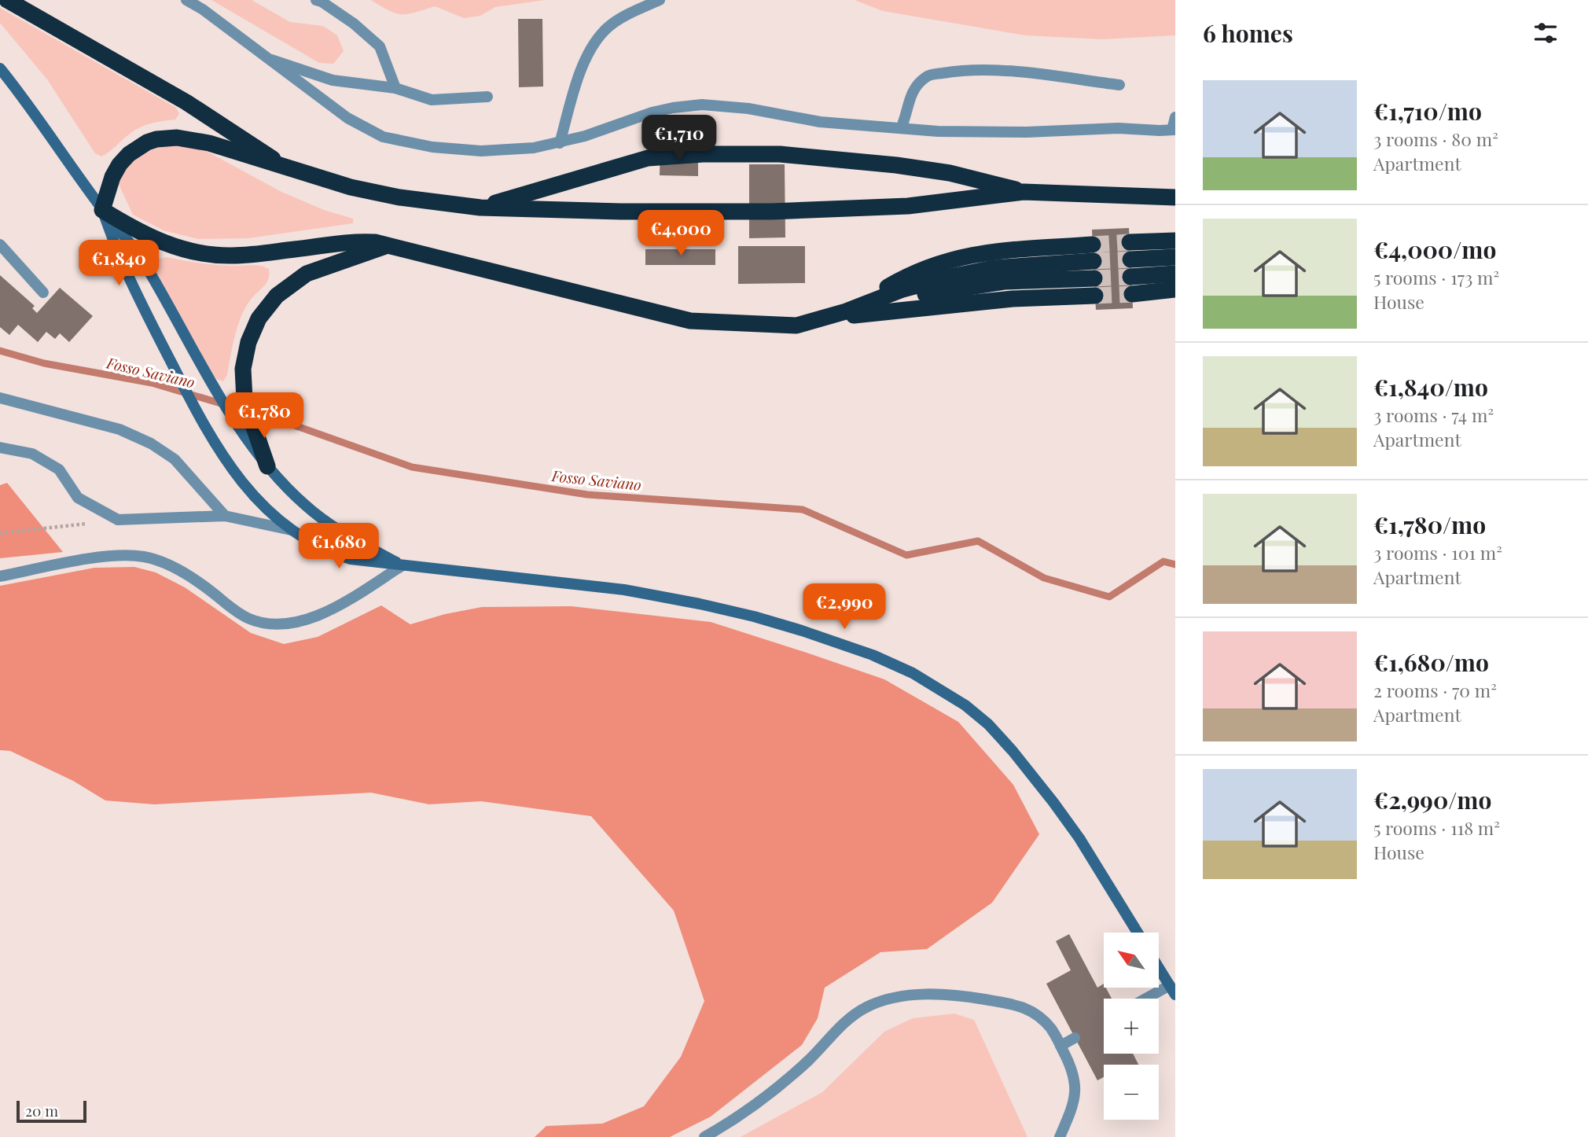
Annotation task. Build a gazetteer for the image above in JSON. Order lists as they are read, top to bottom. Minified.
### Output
{"water":["Fosso Saviano"],"scale_bar":"20 m","north":"top left","page":{"heading":"6 homes","list":[{"name":"€1,710/mo","note":"3 rooms · 80 m² · Apartment"},{"name":"€4,000/mo","note":"5 rooms · 173 m² · House"},{"name":"€1,840/mo","note":"3 rooms · 74 m² · Apartment"},{"name":"€1,780/mo","note":"3 rooms · 101 m² · Apartment"},{"name":"€1,680/mo","note":"2 rooms · 70 m² · Apartment"},{"name":"€2,990/mo","note":"5 rooms · 118 m² · House"}],"price":["€1,710","€4,000","€1,840","€1,780","€1,680","€2,990"],"map_buttons":["+","−"],"scale":"20 m"}}
